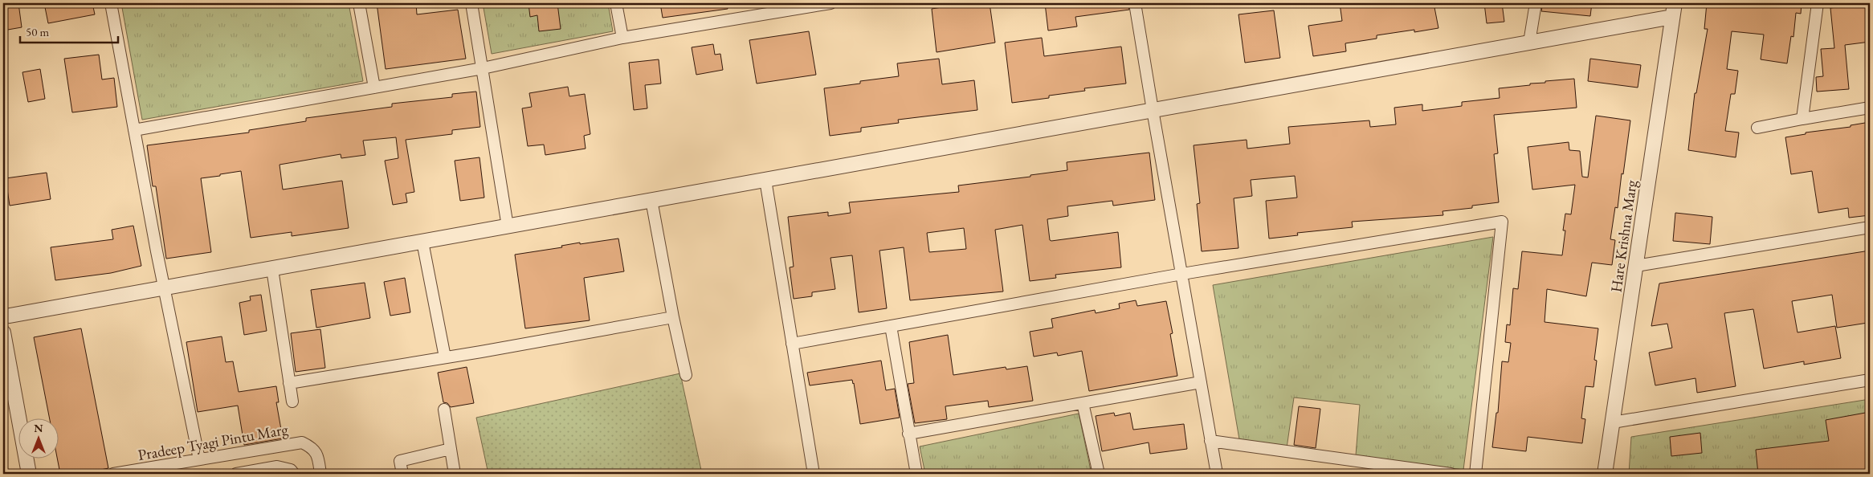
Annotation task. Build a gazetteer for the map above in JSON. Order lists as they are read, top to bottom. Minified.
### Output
{"streets":{"street":["Hare Krishna Marg","Pradeep Tyagi Pintu Marg"]},"scale_bar":"50 m","north":"top"}
